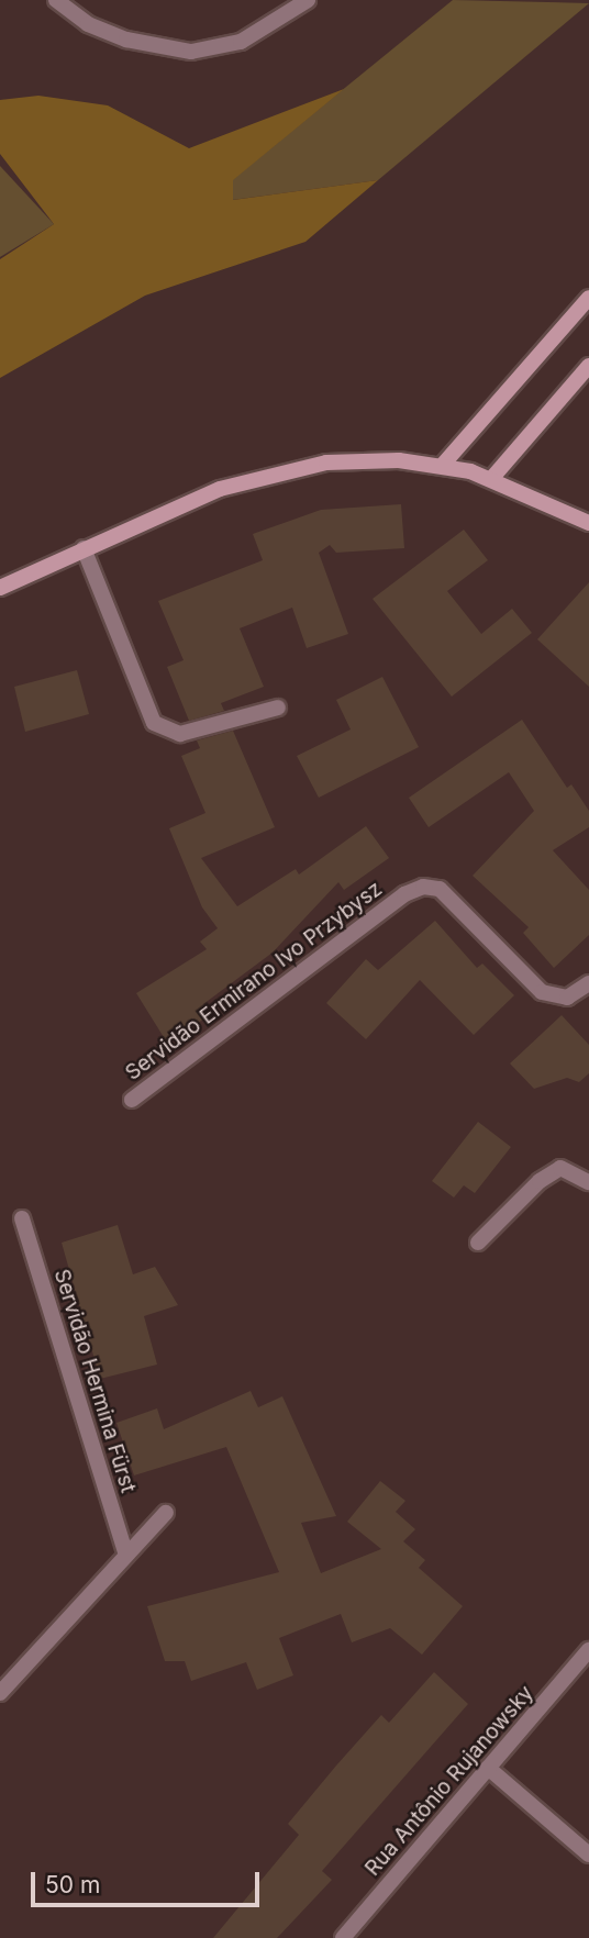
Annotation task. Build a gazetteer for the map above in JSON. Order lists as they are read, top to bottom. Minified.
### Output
{"streets":{"street":["Servidão Ermirano Ivo Przybysz","Servidão Hermina Fürst","Rua Antônio Rujanowsky"]},"scale_bar":"50 m"}
